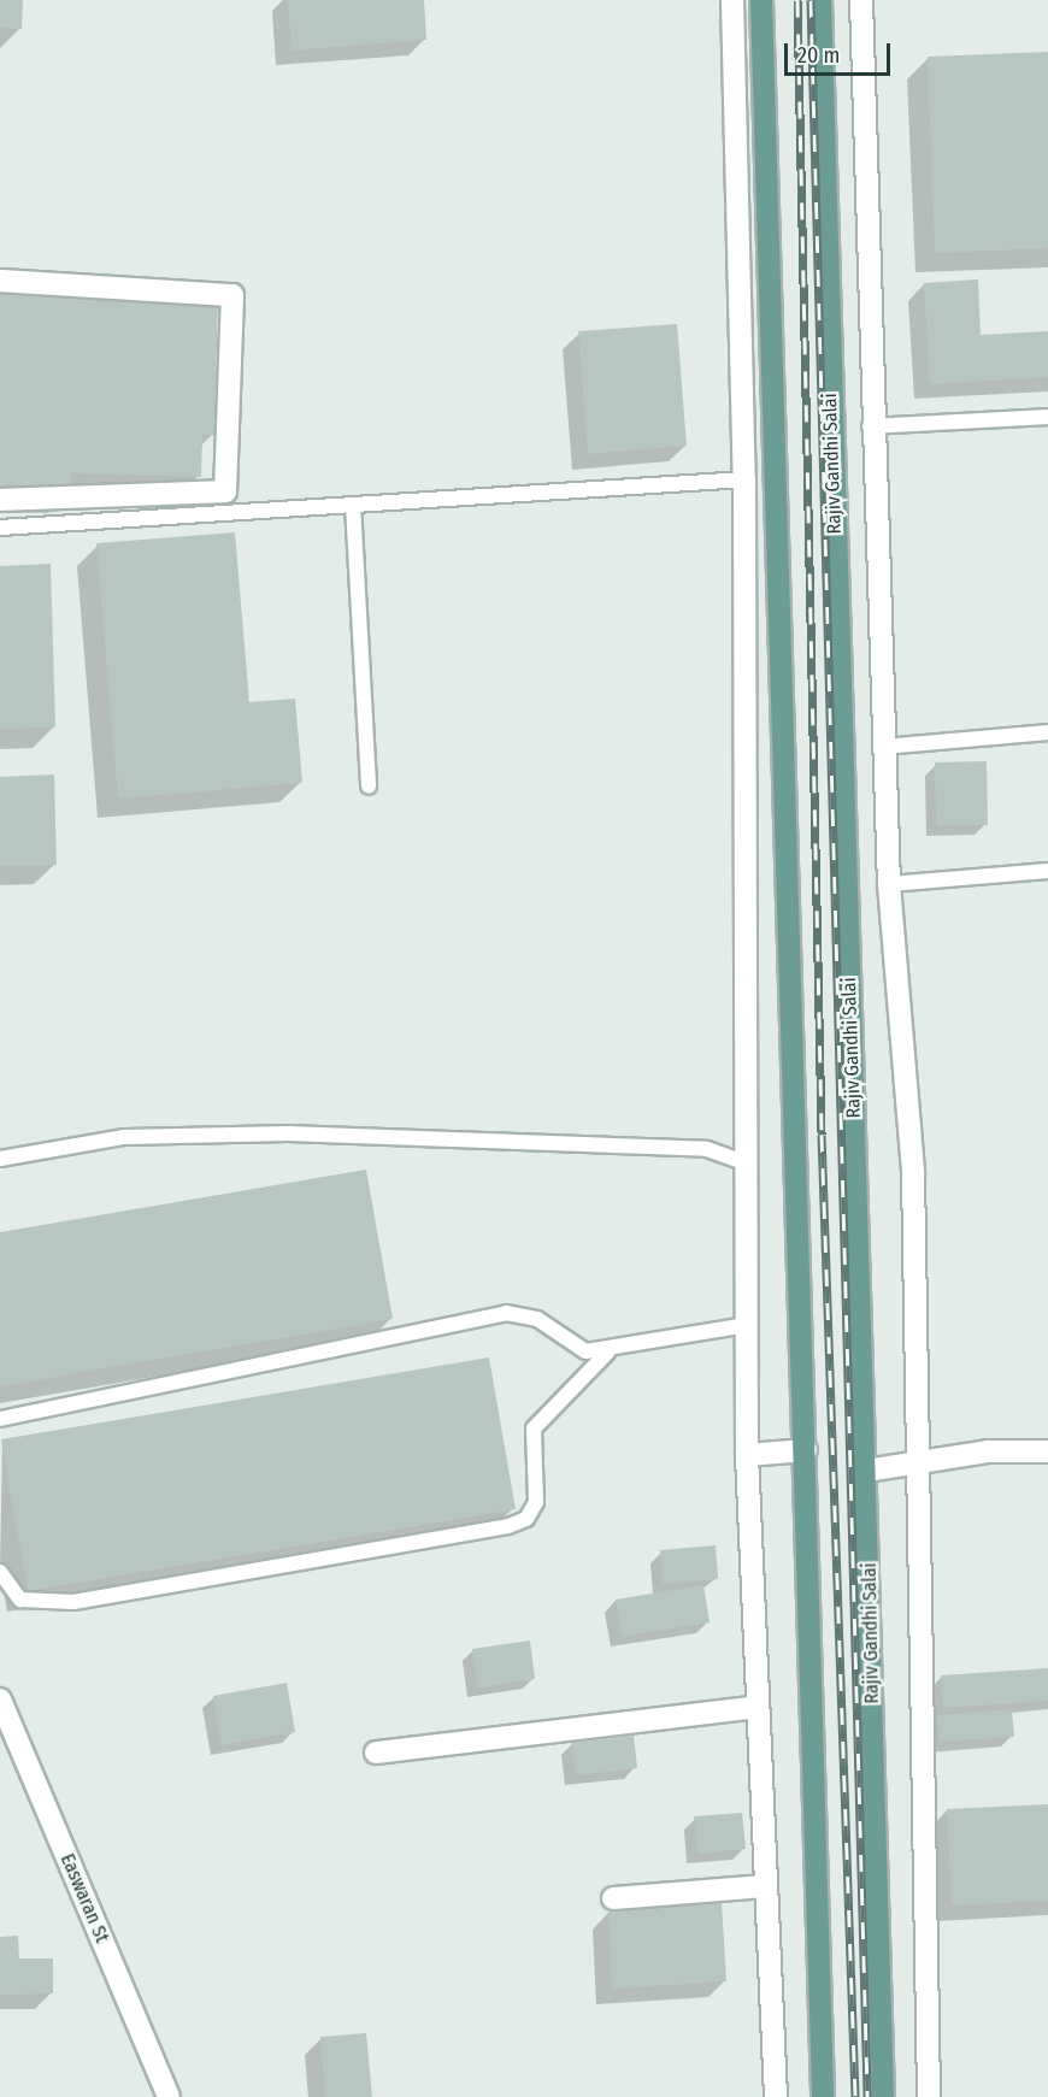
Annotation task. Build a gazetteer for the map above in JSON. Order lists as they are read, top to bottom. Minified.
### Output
{"streets":{"main road":["Rajiv Gandhi Salai"],"street":["Easwaran St"]},"scale_bar":"20 m"}
